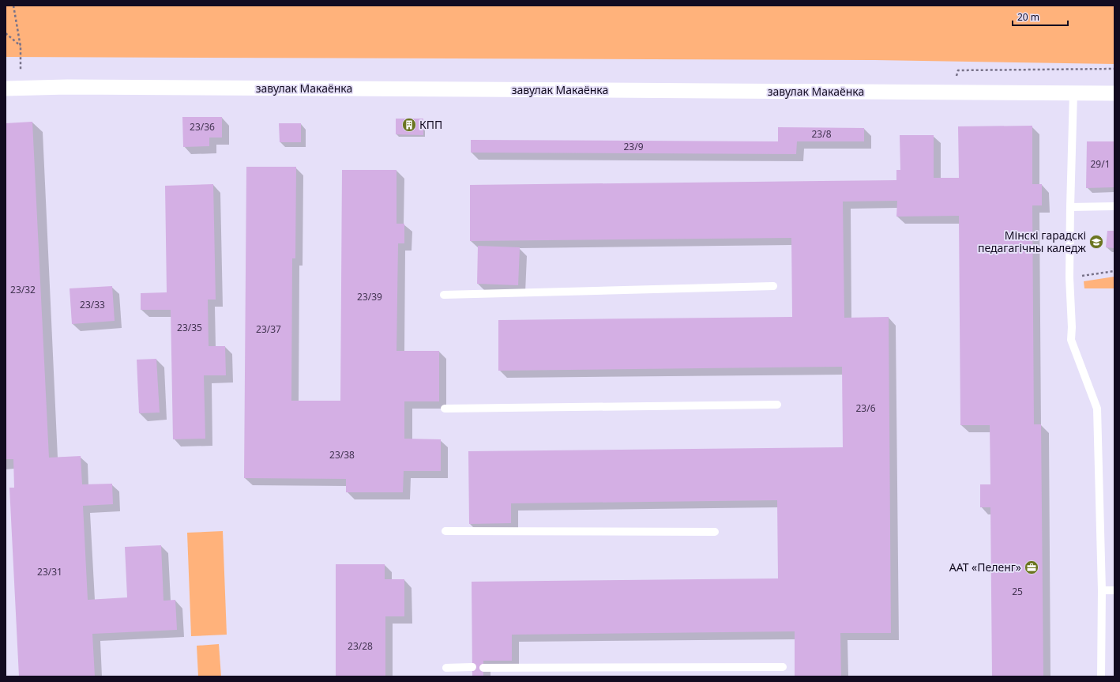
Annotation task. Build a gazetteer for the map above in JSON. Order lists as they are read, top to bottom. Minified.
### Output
{"streets":{"street":["завулак Макаёнка"]},"places":{"building":["КПП"],"school or university":["Мінскі гарадскі педагагічны каледж"],"office":["ААТ «Пеленг»"]},"house_numbers":["23/36","23/8","23/9","29/1","23/32","23/39","23/33","23/35","23/37","23/6","23/38","23/31","25","23/28"],"scale_bar":"20 m"}
